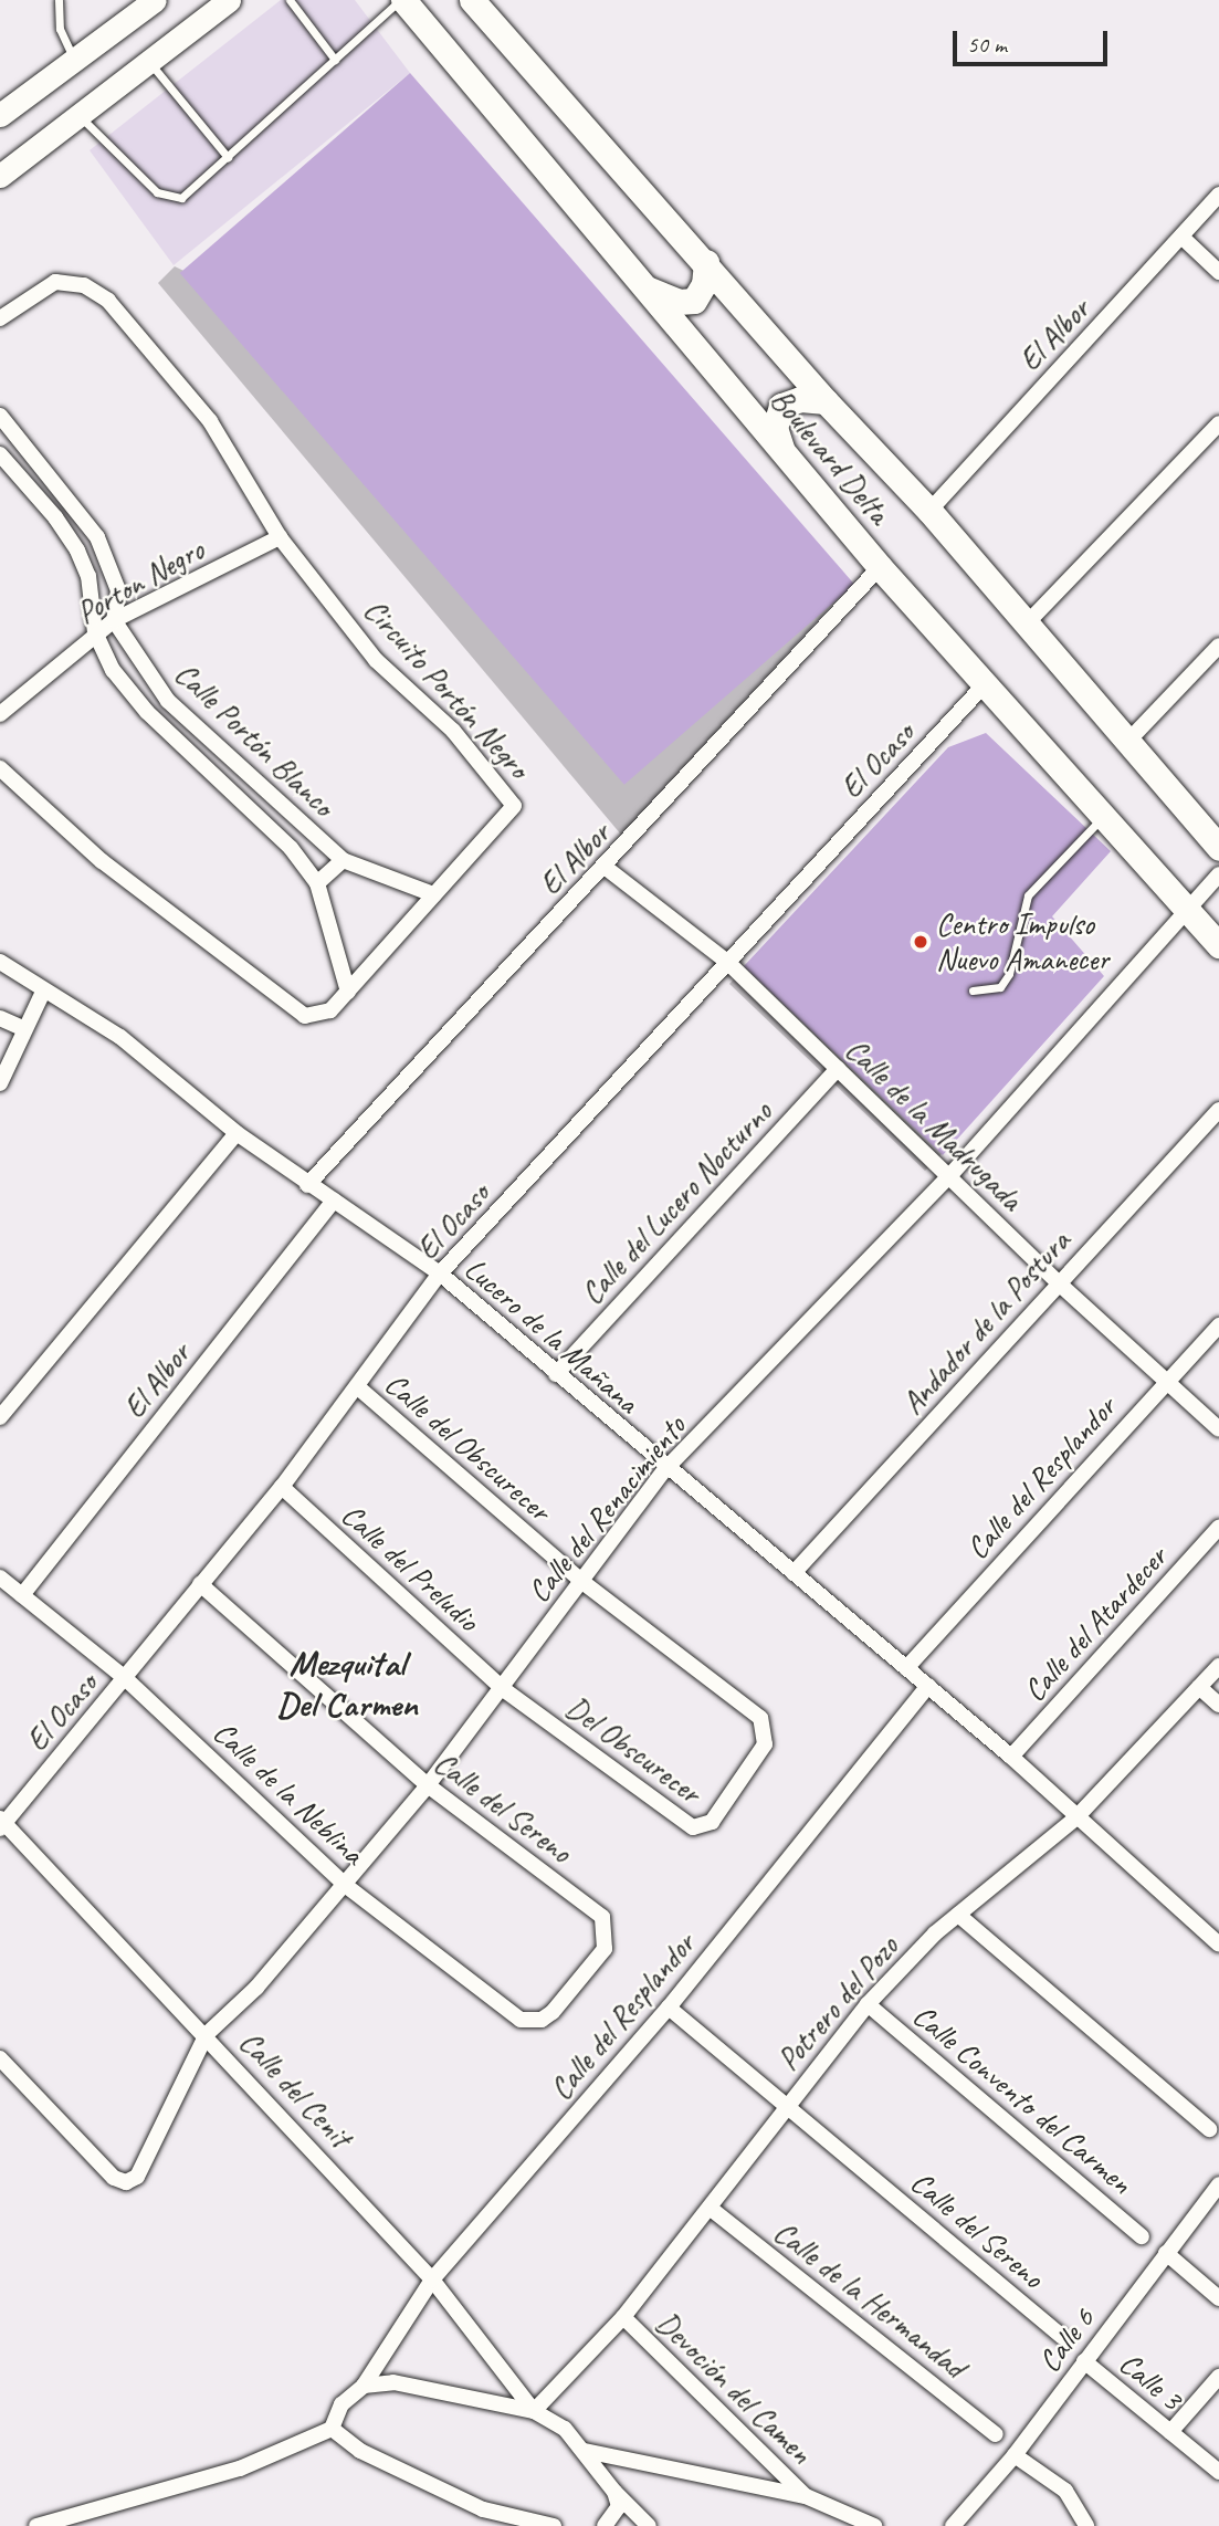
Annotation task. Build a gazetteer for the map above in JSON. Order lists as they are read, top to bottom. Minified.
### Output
{"streets":{"main road":["Boulevard Delta"],"street":["El Albor","Porton Negro","Circuito Portón Negro","Calle Portón Blanco","El Ocaso","Calle de la Madrugada","Calle del Lucero Nocturno","Andador de la Postura","Lucero de la Mañana","Calle del Obscurecer","Calle del Resplandor","Calle del Renacimiento","Calle del Preludio","Calle del Atardecer","Del Obscurecer","Calle de la Neblina","Calle del Sereno","Potrero del Pozo","Calle del Cenit","Calle Convento del Carmen","Calle de la Hermandad","Calle 6","Calle 3","Devoción del Camen"]},"crossings":[["El Albor","Boulevard Delta"],["El Albor","Calle de la Madrugada"],["El Albor","Lucero de la Mañana"],["El Albor","Calle de la Neblina"],["Boulevard Delta","El Ocaso"],["Boulevard Delta","Calle del Renacimiento"],["Porton Negro","Circuito Portón Negro"],["Porton Negro","Calle Portón Blanco"],["Circuito Portón Negro","Calle Portón Blanco"],["El Ocaso","Calle de la Madrugada"],["El Ocaso","Lucero de la Mañana"],["El Ocaso","Calle del Obscurecer"],["El Ocaso","Calle del Preludio"],["El Ocaso","Calle de la Neblina"],["El Ocaso","Calle del Sereno"],["El Ocaso","Calle del Cenit"],["Calle de la Madrugada","Calle del Lucero Nocturno"],["Calle de la Madrugada","Andador de la Postura"],["Calle de la Madrugada","Calle del Resplandor"],["Calle de la Madrugada","Calle del Renacimiento"],["Calle del Lucero Nocturno","Lucero de la Mañana"],["Andador de la Postura","Lucero de la Mañana"],["Lucero de la Mañana","Calle del Resplandor"],["Lucero de la Mañana","Calle del Renacimiento"],["Lucero de la Mañana","Calle del Atardecer"],["Lucero de la Mañana","Potrero del Pozo"],["Calle del Obscurecer","Calle del Renacimiento"],["Calle del Obscurecer","Del Obscurecer"],["Calle del Resplandor","Calle del Sereno"],["Calle del Resplandor","Calle del Cenit"],["Calle del Renacimiento","Calle del Preludio"],["Calle del Renacimiento","Del Obscurecer"],["Calle del Renacimiento","Calle de la Neblina"],["Calle del Renacimiento","Calle del Sereno"],["Calle del Renacimiento","Calle del Cenit"],["Calle del Preludio","Del Obscurecer"],["Calle de la Neblina","Calle del Sereno"],["Calle del Sereno","Potrero del Pozo"],["Potrero del Pozo","Calle del Cenit"],["Potrero del Pozo","Calle Convento del Carmen"],["Potrero del Pozo","Calle de la Hermandad"],["Potrero del Pozo","Devoción del Camen"],["Calle 6","Calle 3"]],"districts":["Mezquital Del Carmen"],"places":["Centro Impulso Nuevo Amanecer"],"scale_bar":"50 m"}
